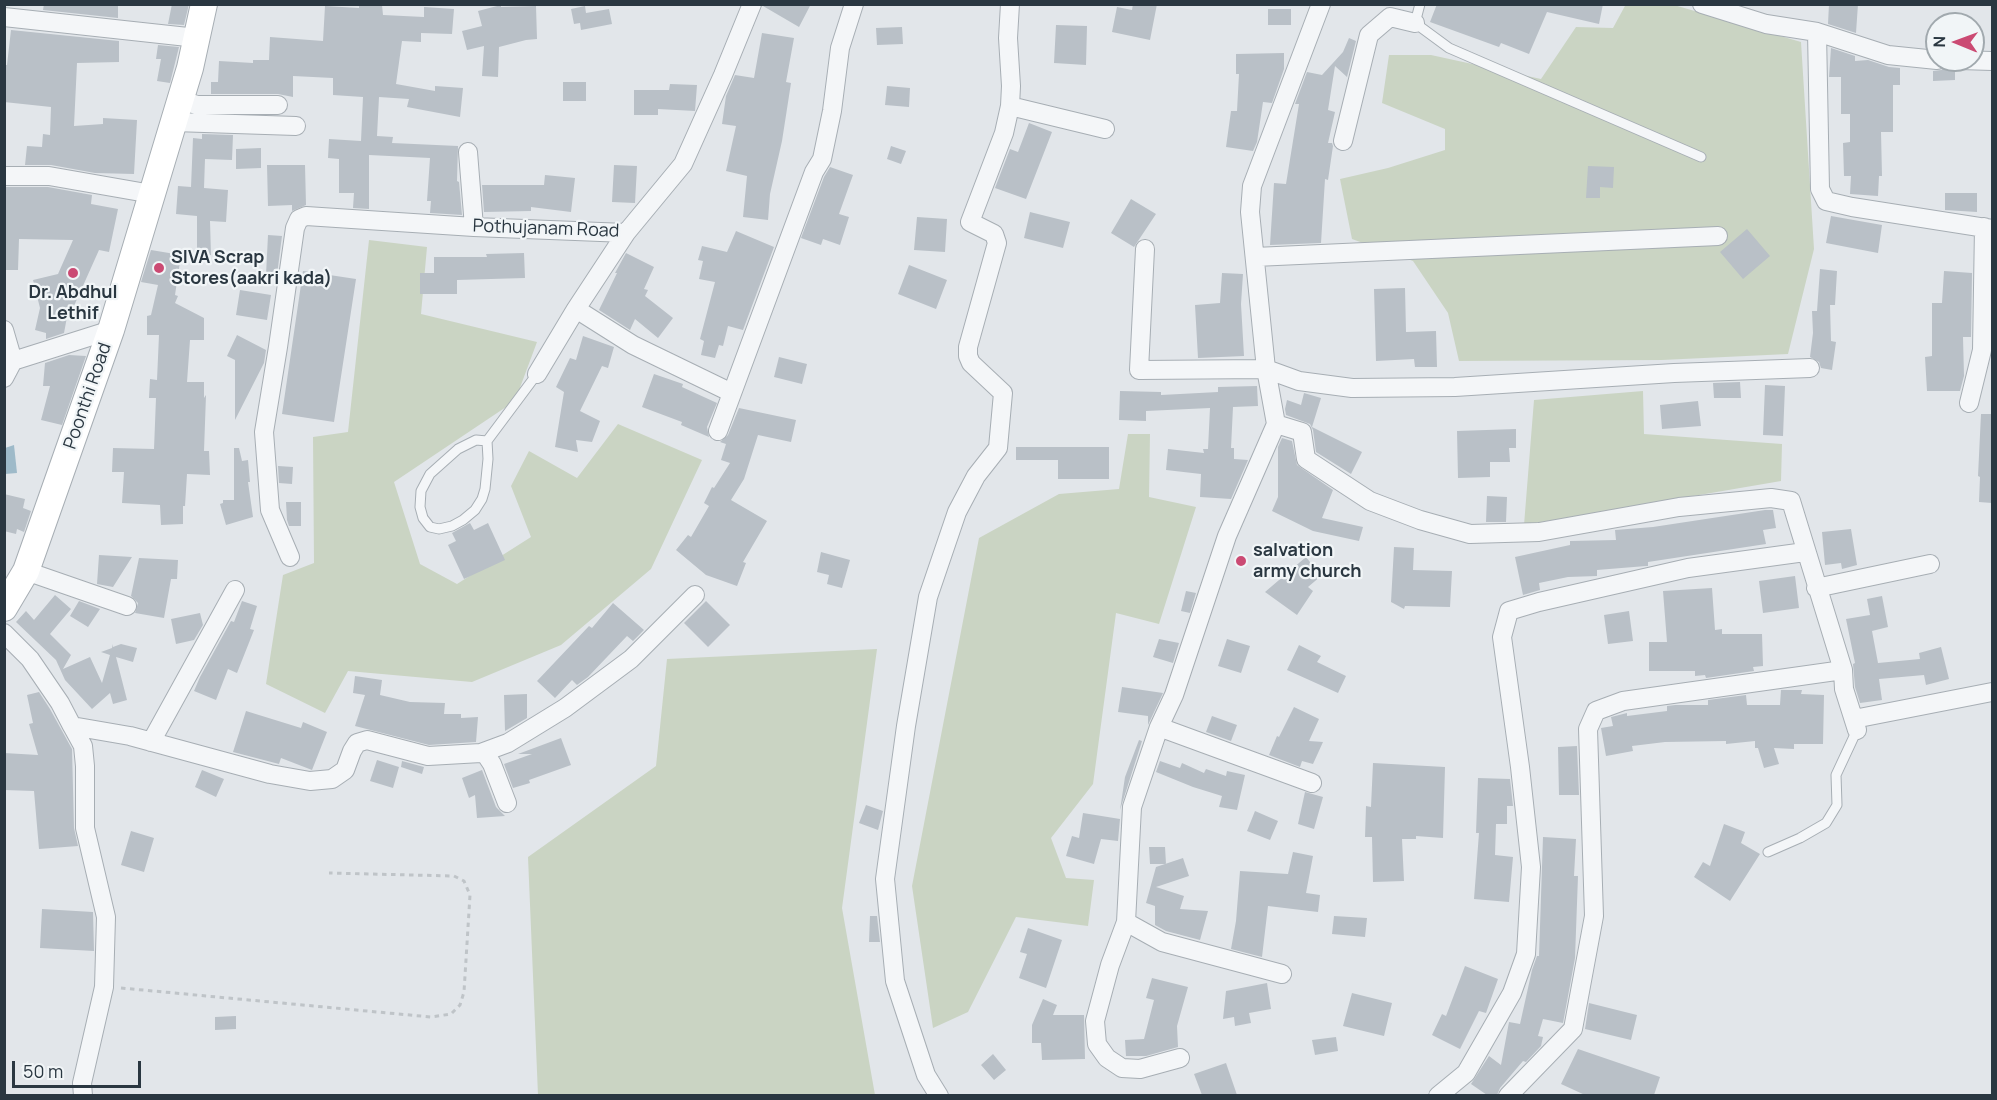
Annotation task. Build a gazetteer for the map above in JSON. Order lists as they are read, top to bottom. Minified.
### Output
{"streets":{"main road":["Poonthi Road"],"street":["Pothujanam Road"]},"places":["SIVA Scrap Stores(aakri kada)","Dr. Abdhul Lethif","salvation army church"],"scale_bar":"50 m","north":"left"}
